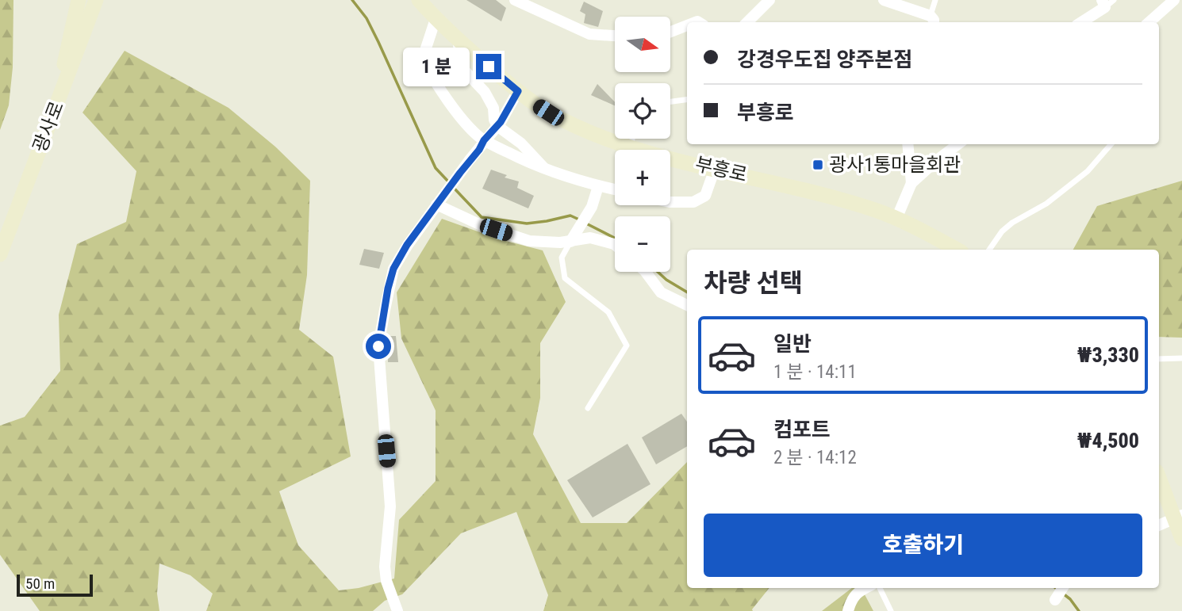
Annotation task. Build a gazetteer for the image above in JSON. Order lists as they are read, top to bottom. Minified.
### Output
{"streets":{"main road":["광사로","부흥로"]},"places":{"transit":["광사1통마을회관"]},"scale_bar":"50 m","north":"right","page":{"map_buttons":["+","−"],"banner":["강경우도집 양주본점","부흥로"],"bubble":"1 분","heading":"차량 선택","list":[{"name":"일반","note":"1 분 · 14:11","value":"₩3,330"},{"name":"컴포트","note":"2 분 · 14:12","value":"₩4,500"}],"buttons":"호출하기","scale":"50 m"}}
